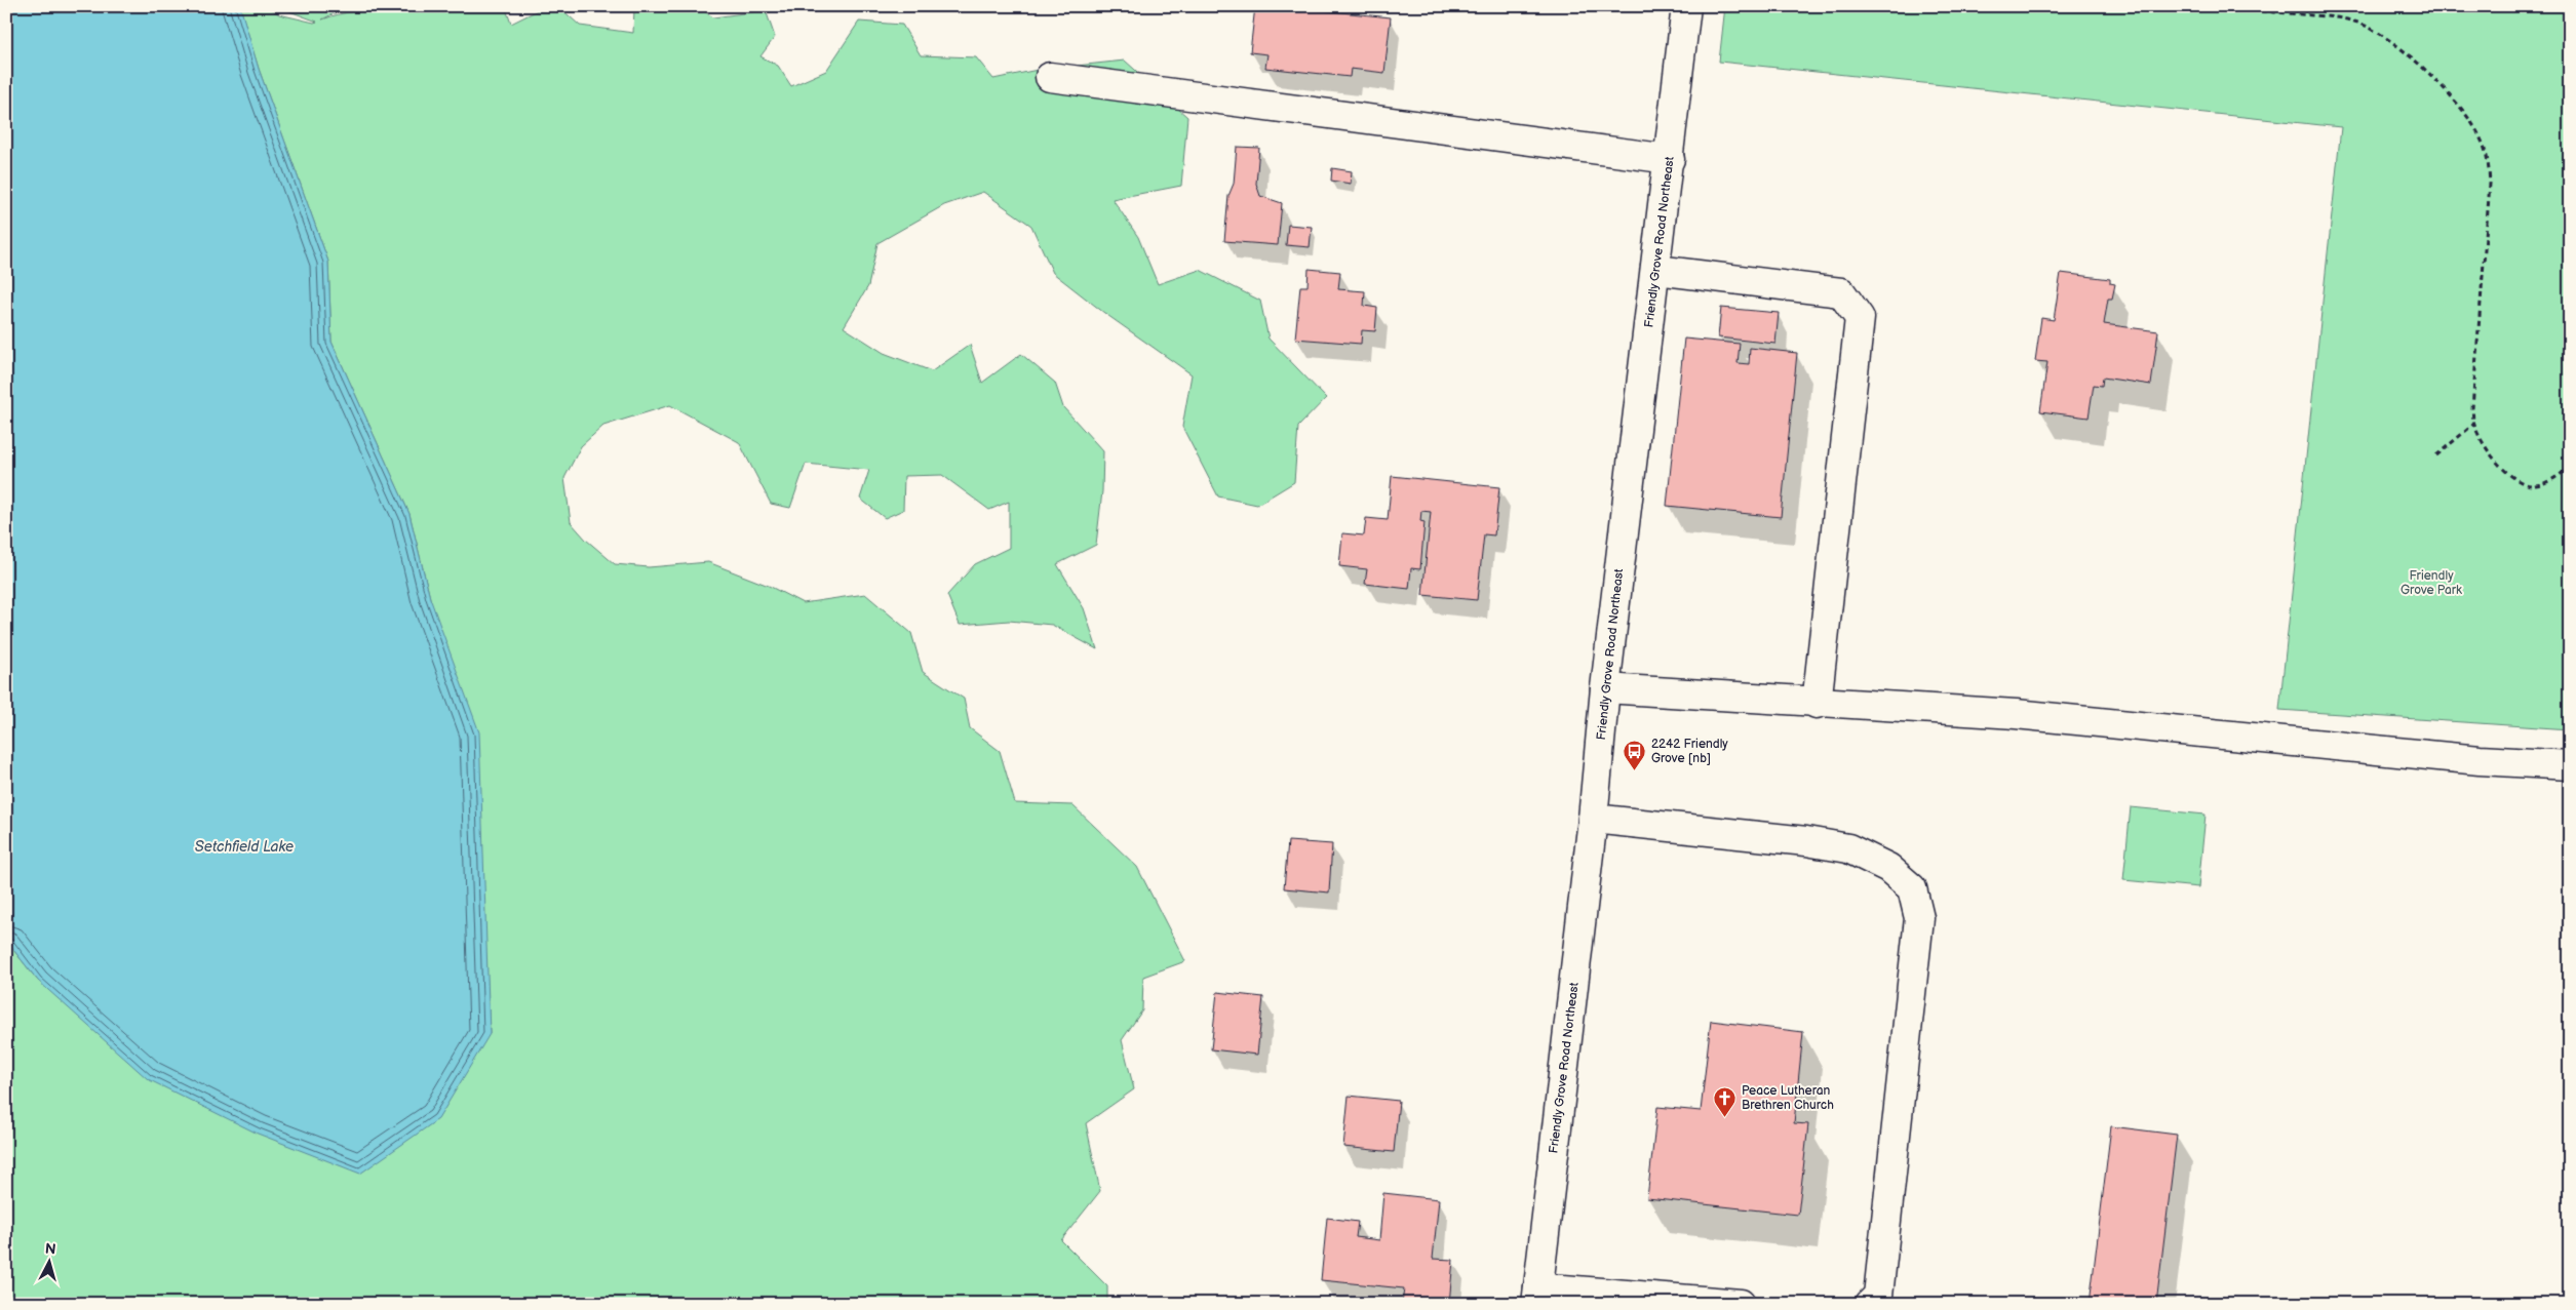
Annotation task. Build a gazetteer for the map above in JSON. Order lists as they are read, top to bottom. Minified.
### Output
{"streets":{"street":["Friendly Grove Road Northeast"]},"water":["Setchfield Lake"],"parks":["Friendly Grove Park"],"places":{"bus stop":["2242 Friendly Grove [nb]"],"church":["Peace Lutheran Brethren Church"]},"north":"top"}
